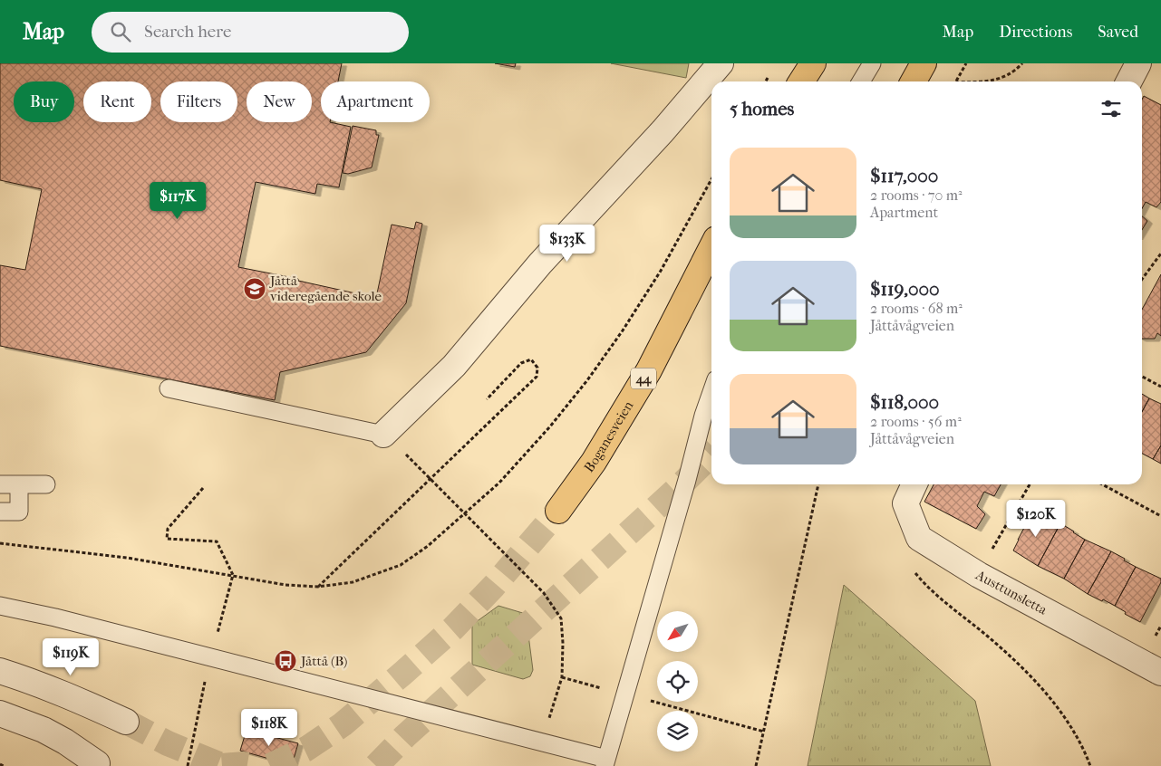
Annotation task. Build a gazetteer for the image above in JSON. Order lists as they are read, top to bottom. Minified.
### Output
{"streets":{"main road":["44","Boganesveien"],"street":["Austtunsletta"]},"places":{"school or university":["Jåttå videregående skole"],"bus stop":["Jåttå (B)"]},"north":"bottom left","page":{"header":"Map","search":"Search here","nav":["Map","Directions","Saved"],"chip":["Buy","Rent","Filters","New","Apartment"],"heading":"5 homes","list":[{"name":"$117,000","note":"2 rooms · 70 m² · Apartment"},{"name":"$119,000","note":"2 rooms · 68 m² · Jåttåvågveien"},{"name":"$118,000","note":"2 rooms · 56 m² · Jåttåvågveien"}],"price":["$117K","$133K","$120K","$119K","$118K"]}}
